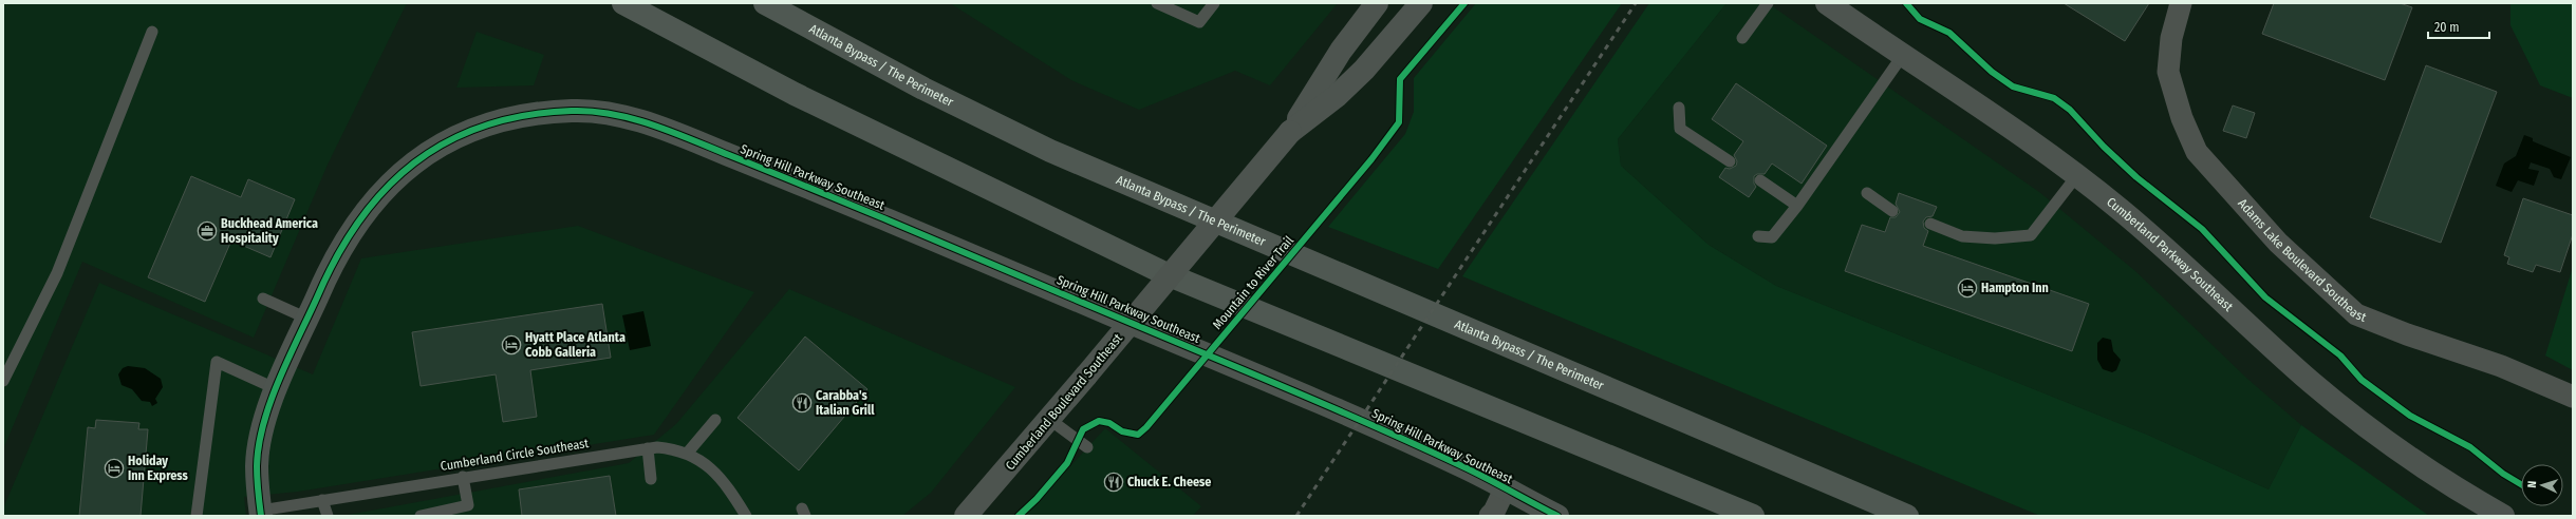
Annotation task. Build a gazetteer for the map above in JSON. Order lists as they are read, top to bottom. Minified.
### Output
{"streets":{"highway":["Atlanta Bypass / The Perimeter"],"main road":["Spring Hill Parkway Southeast","Cumberland Parkway Southeast","Cumberland Boulevard Southeast"],"street":["Adams Lake Boulevard Southeast"],"lane":["Cumberland Circle Southeast"],"cycle path":["Mountain to River Trail"]},"crossings":[["Spring Hill Parkway Southeast","Cumberland Circle Southeast"]],"places":{"office":["Buckhead America Hospitality"],"hotel":["Hampton Inn","Hyatt Place Atlanta Cobb Galleria","Holiday Inn Express"],"restaurant":["Carabba's Italian Grill","Chuck E. Cheese"]},"scale_bar":"20 m","north":"left"}
